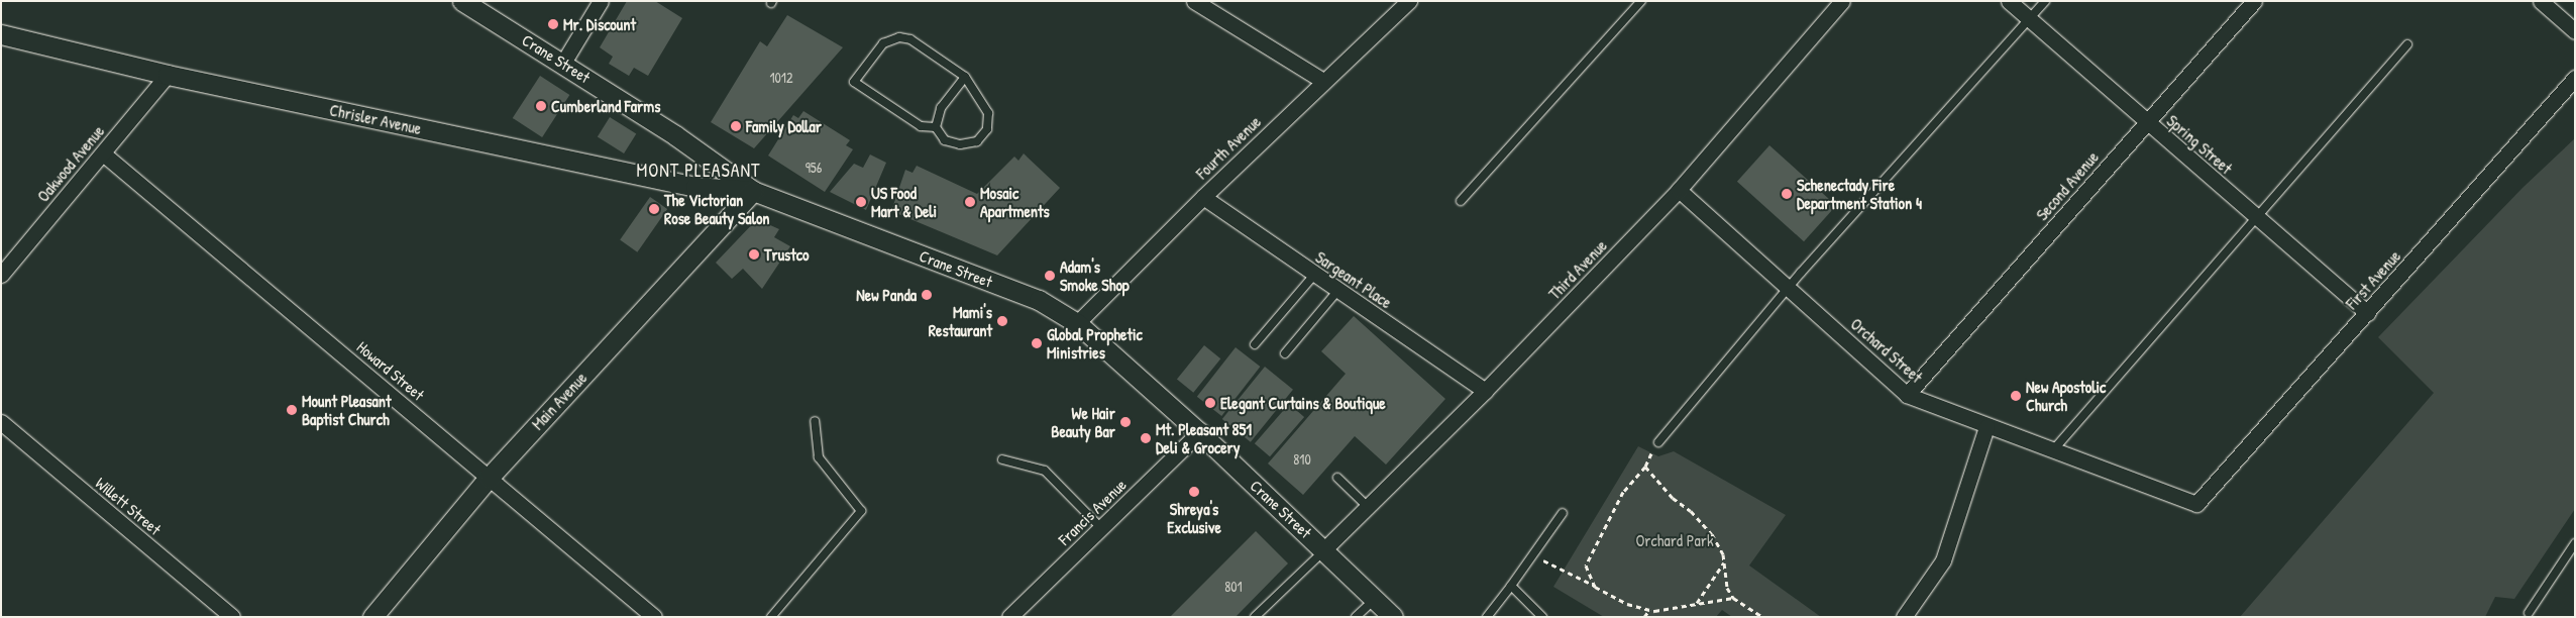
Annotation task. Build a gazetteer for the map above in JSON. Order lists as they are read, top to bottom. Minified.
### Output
{"streets":{"street":["Crane Street","Chrisler Avenue","Spring Street","Fourth Avenue","Oakwood Avenue","Second Avenue","Third Avenue","Sargeant Place","First Avenue","Orchard Street","Howard Street","Main Avenue","Willett Street","Francis Avenue"]},"crossings":[["Crane Street","Chrisler Avenue"],["Crane Street","Fourth Avenue"],["Crane Street","Third Avenue"],["Crane Street","Main Avenue"],["Crane Street","Francis Avenue"],["Chrisler Avenue","Oakwood Avenue"],["Chrisler Avenue","Main Avenue"],["Spring Street","Second Avenue"],["Spring Street","First Avenue"],["Fourth Avenue","Sargeant Place"],["Oakwood Avenue","Howard Street"],["Second Avenue","Orchard Street"],["Third Avenue","Sargeant Place"],["Third Avenue","Orchard Street"],["First Avenue","Orchard Street"],["Howard Street","Main Avenue"]],"districts":["MONT PLEASANT"],"parks":["Orchard Park"],"places":["Mr. Discount","Cumberland Farms","Family Dollar","Schenectady Fire Department Station 4","US Food Mart & Deli","Mosaic Apartments","The Victorian Rose Beauty Salon","Trustco","Adam's Smoke Shop","New Panda","Mami's Restaurant","Global Prophetic Ministries","New Apostolic Church","Elegant Curtains & Boutique","Mount Pleasant Baptist Church","We Hair Beauty Bar","Mt. Pleasant 851 Deli & Grocery","Shreya's Exclusive"],"house_numbers":["1012","956","810","801"]}
